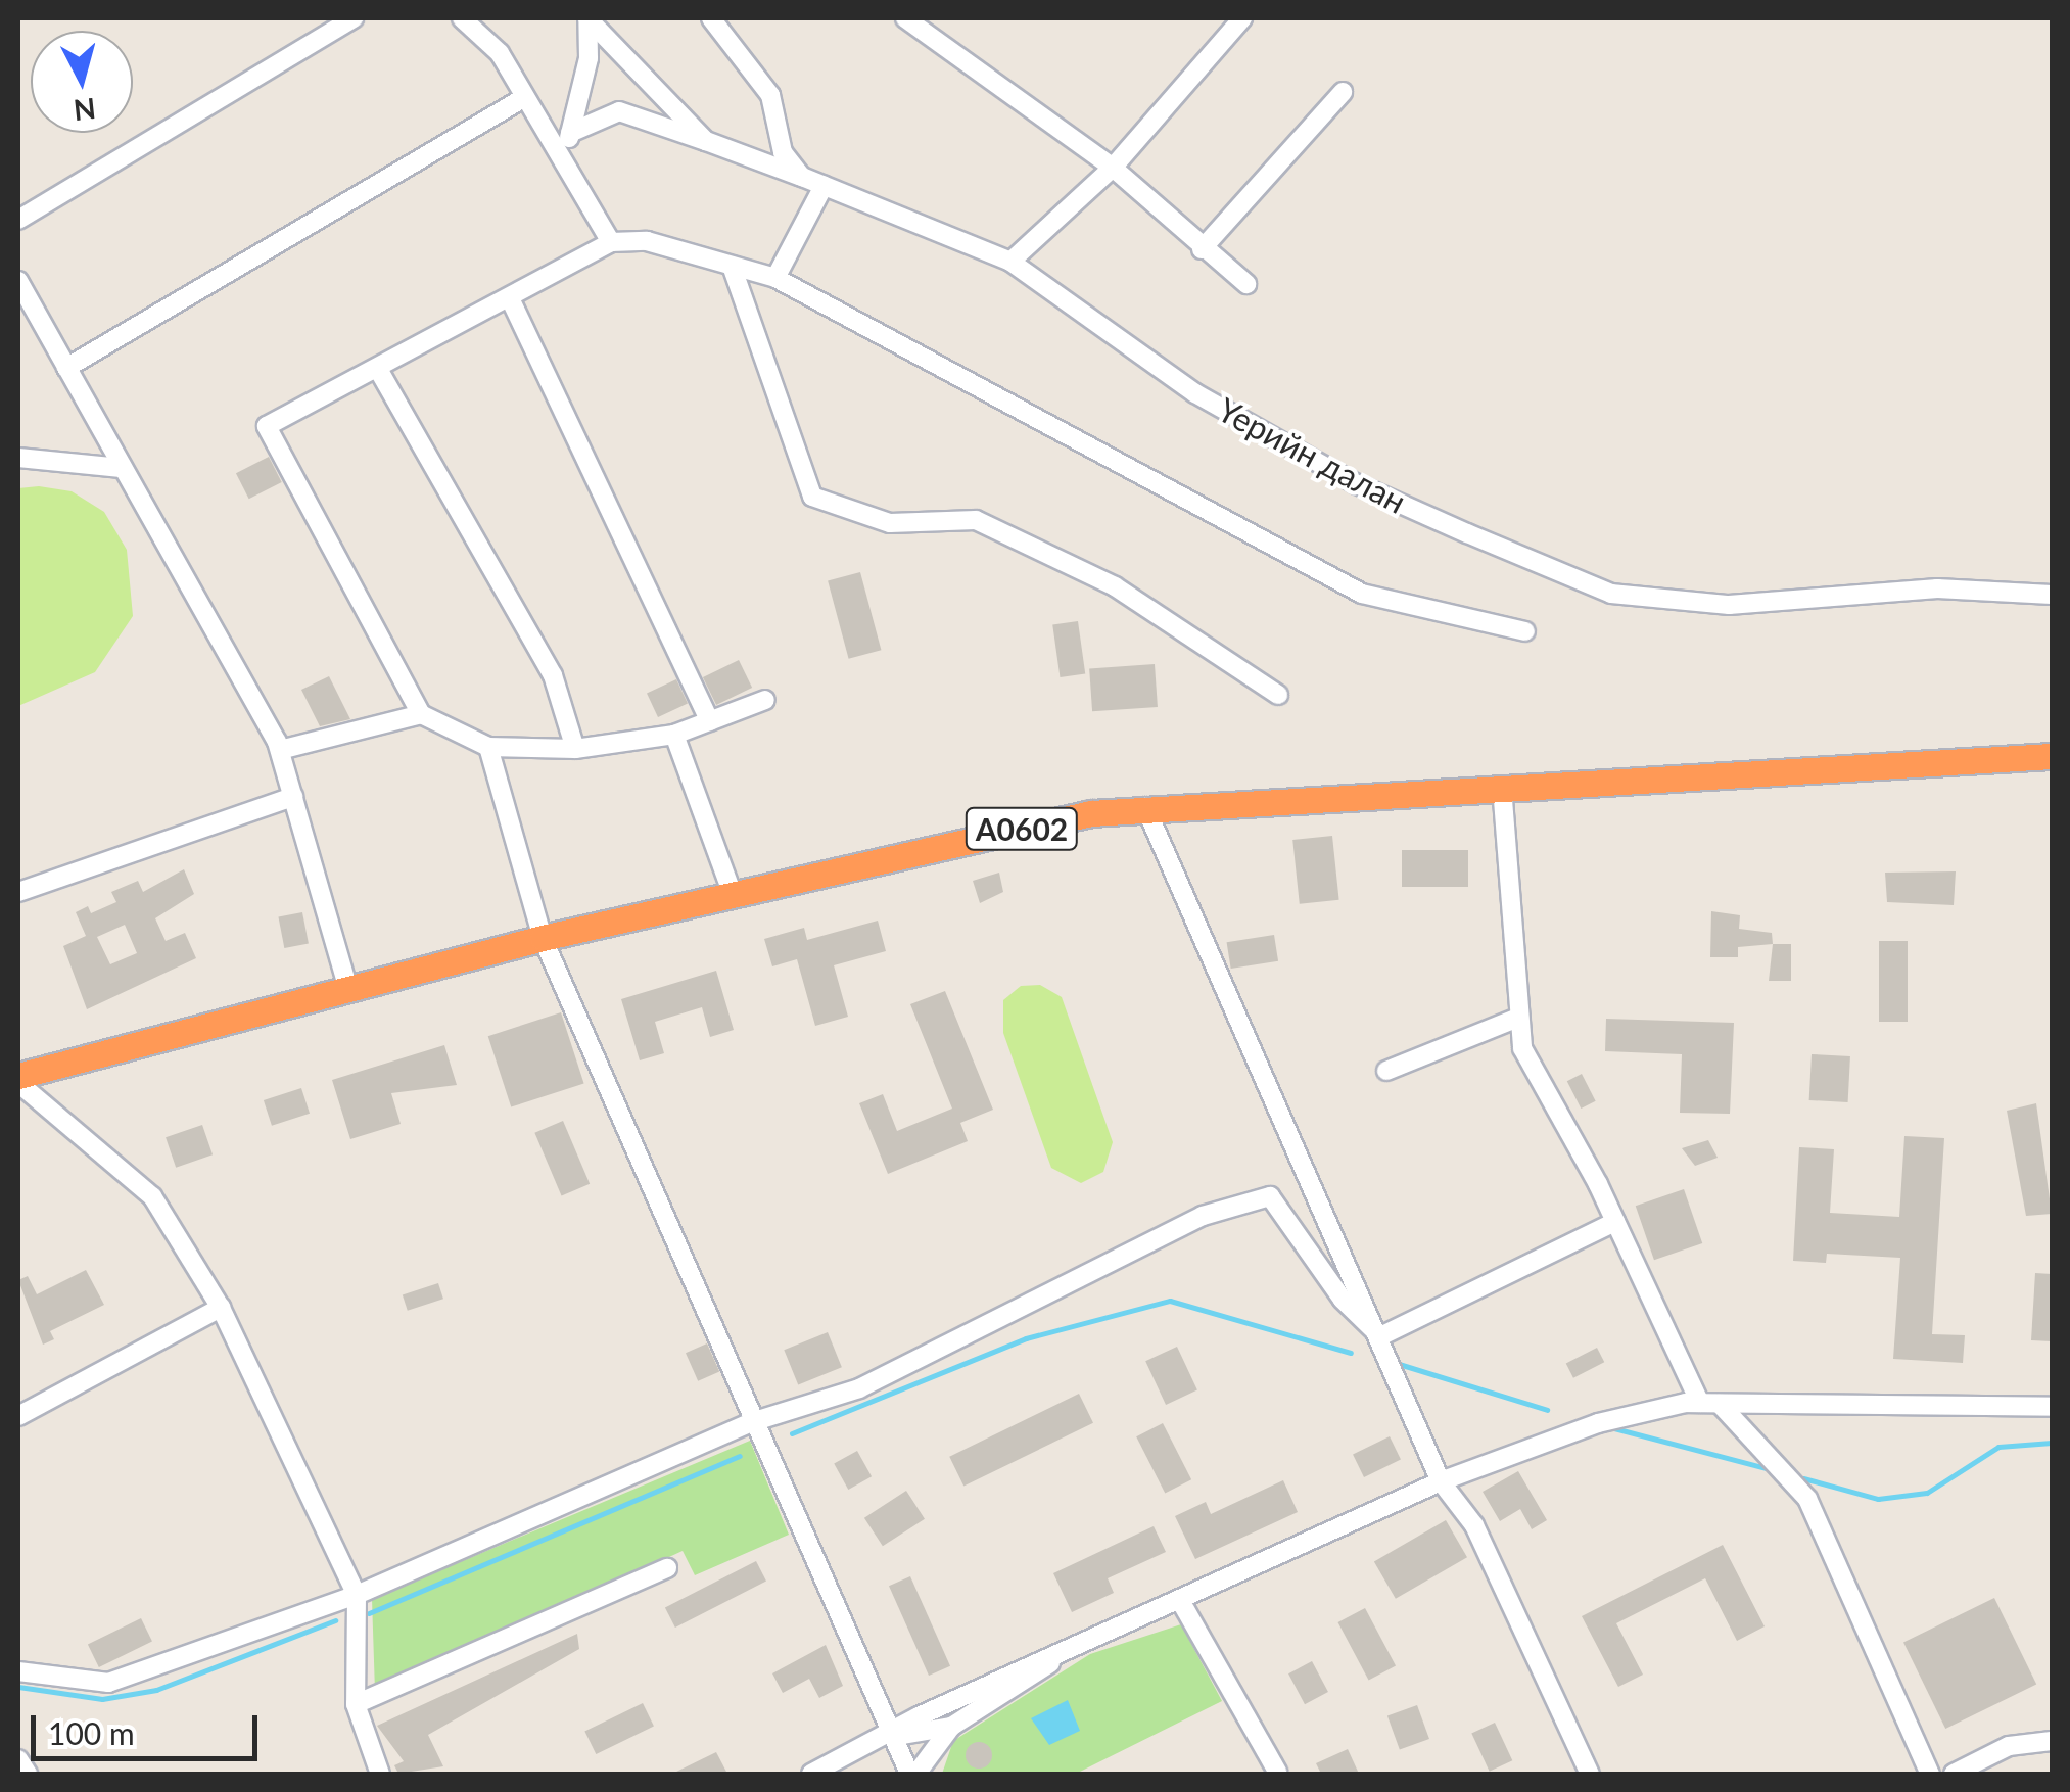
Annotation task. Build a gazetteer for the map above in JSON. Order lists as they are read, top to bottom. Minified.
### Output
{"streets":{"highway":["A0602"],"street":["Үерийн далан"]},"scale_bar":"100 m","north":"bottom"}
